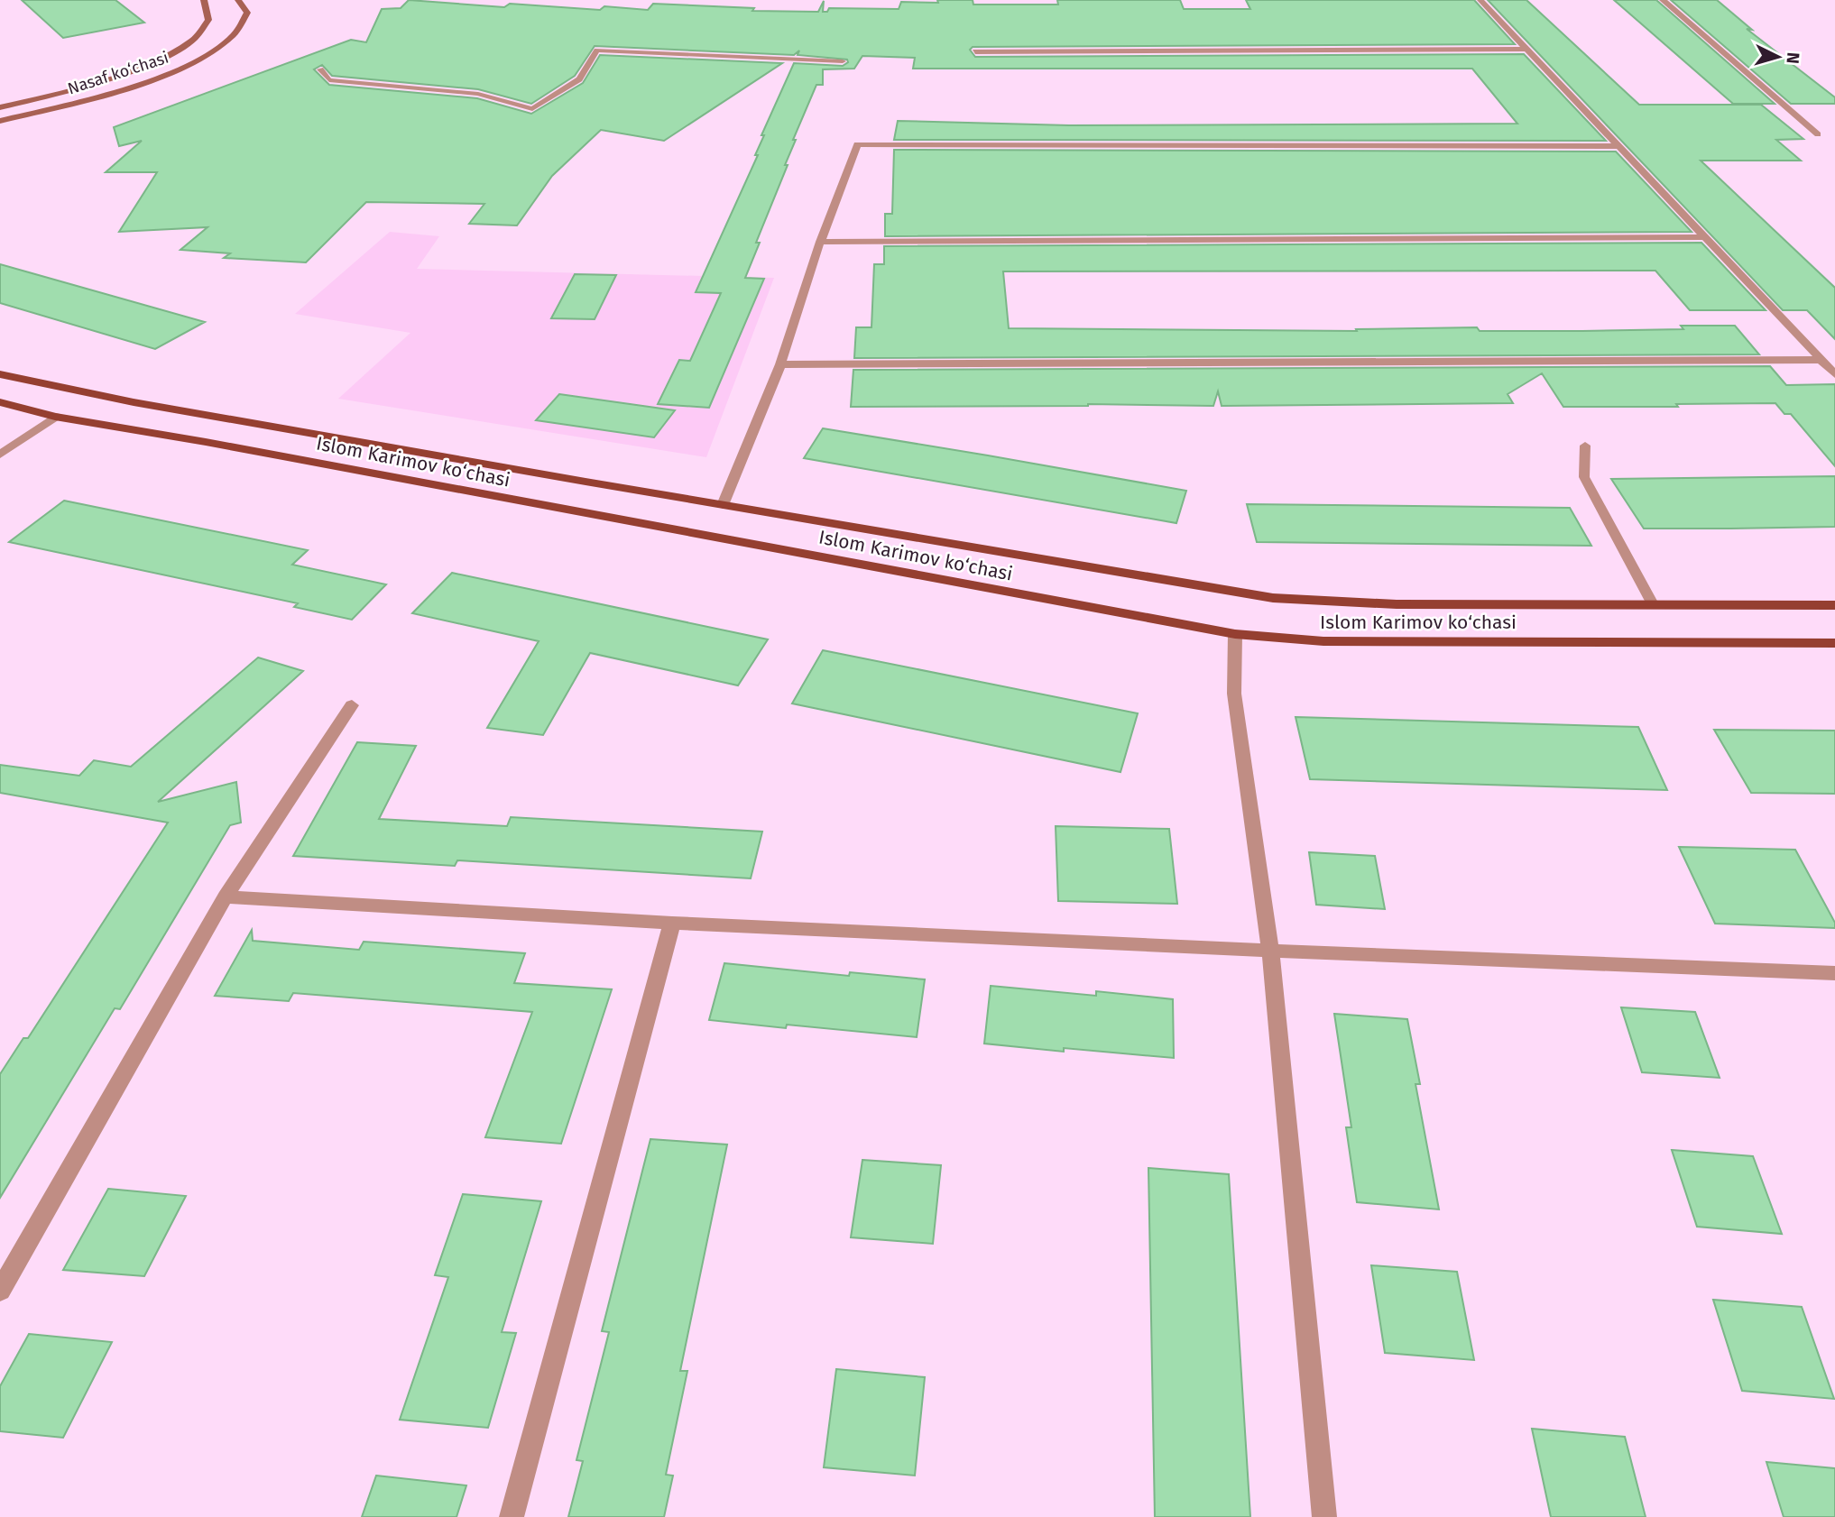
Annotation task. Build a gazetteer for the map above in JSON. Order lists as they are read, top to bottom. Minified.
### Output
{"streets":{"main road":["Nasaf ko‘chasi","Islom Karimov ko‘chasi"]},"north":"right"}
